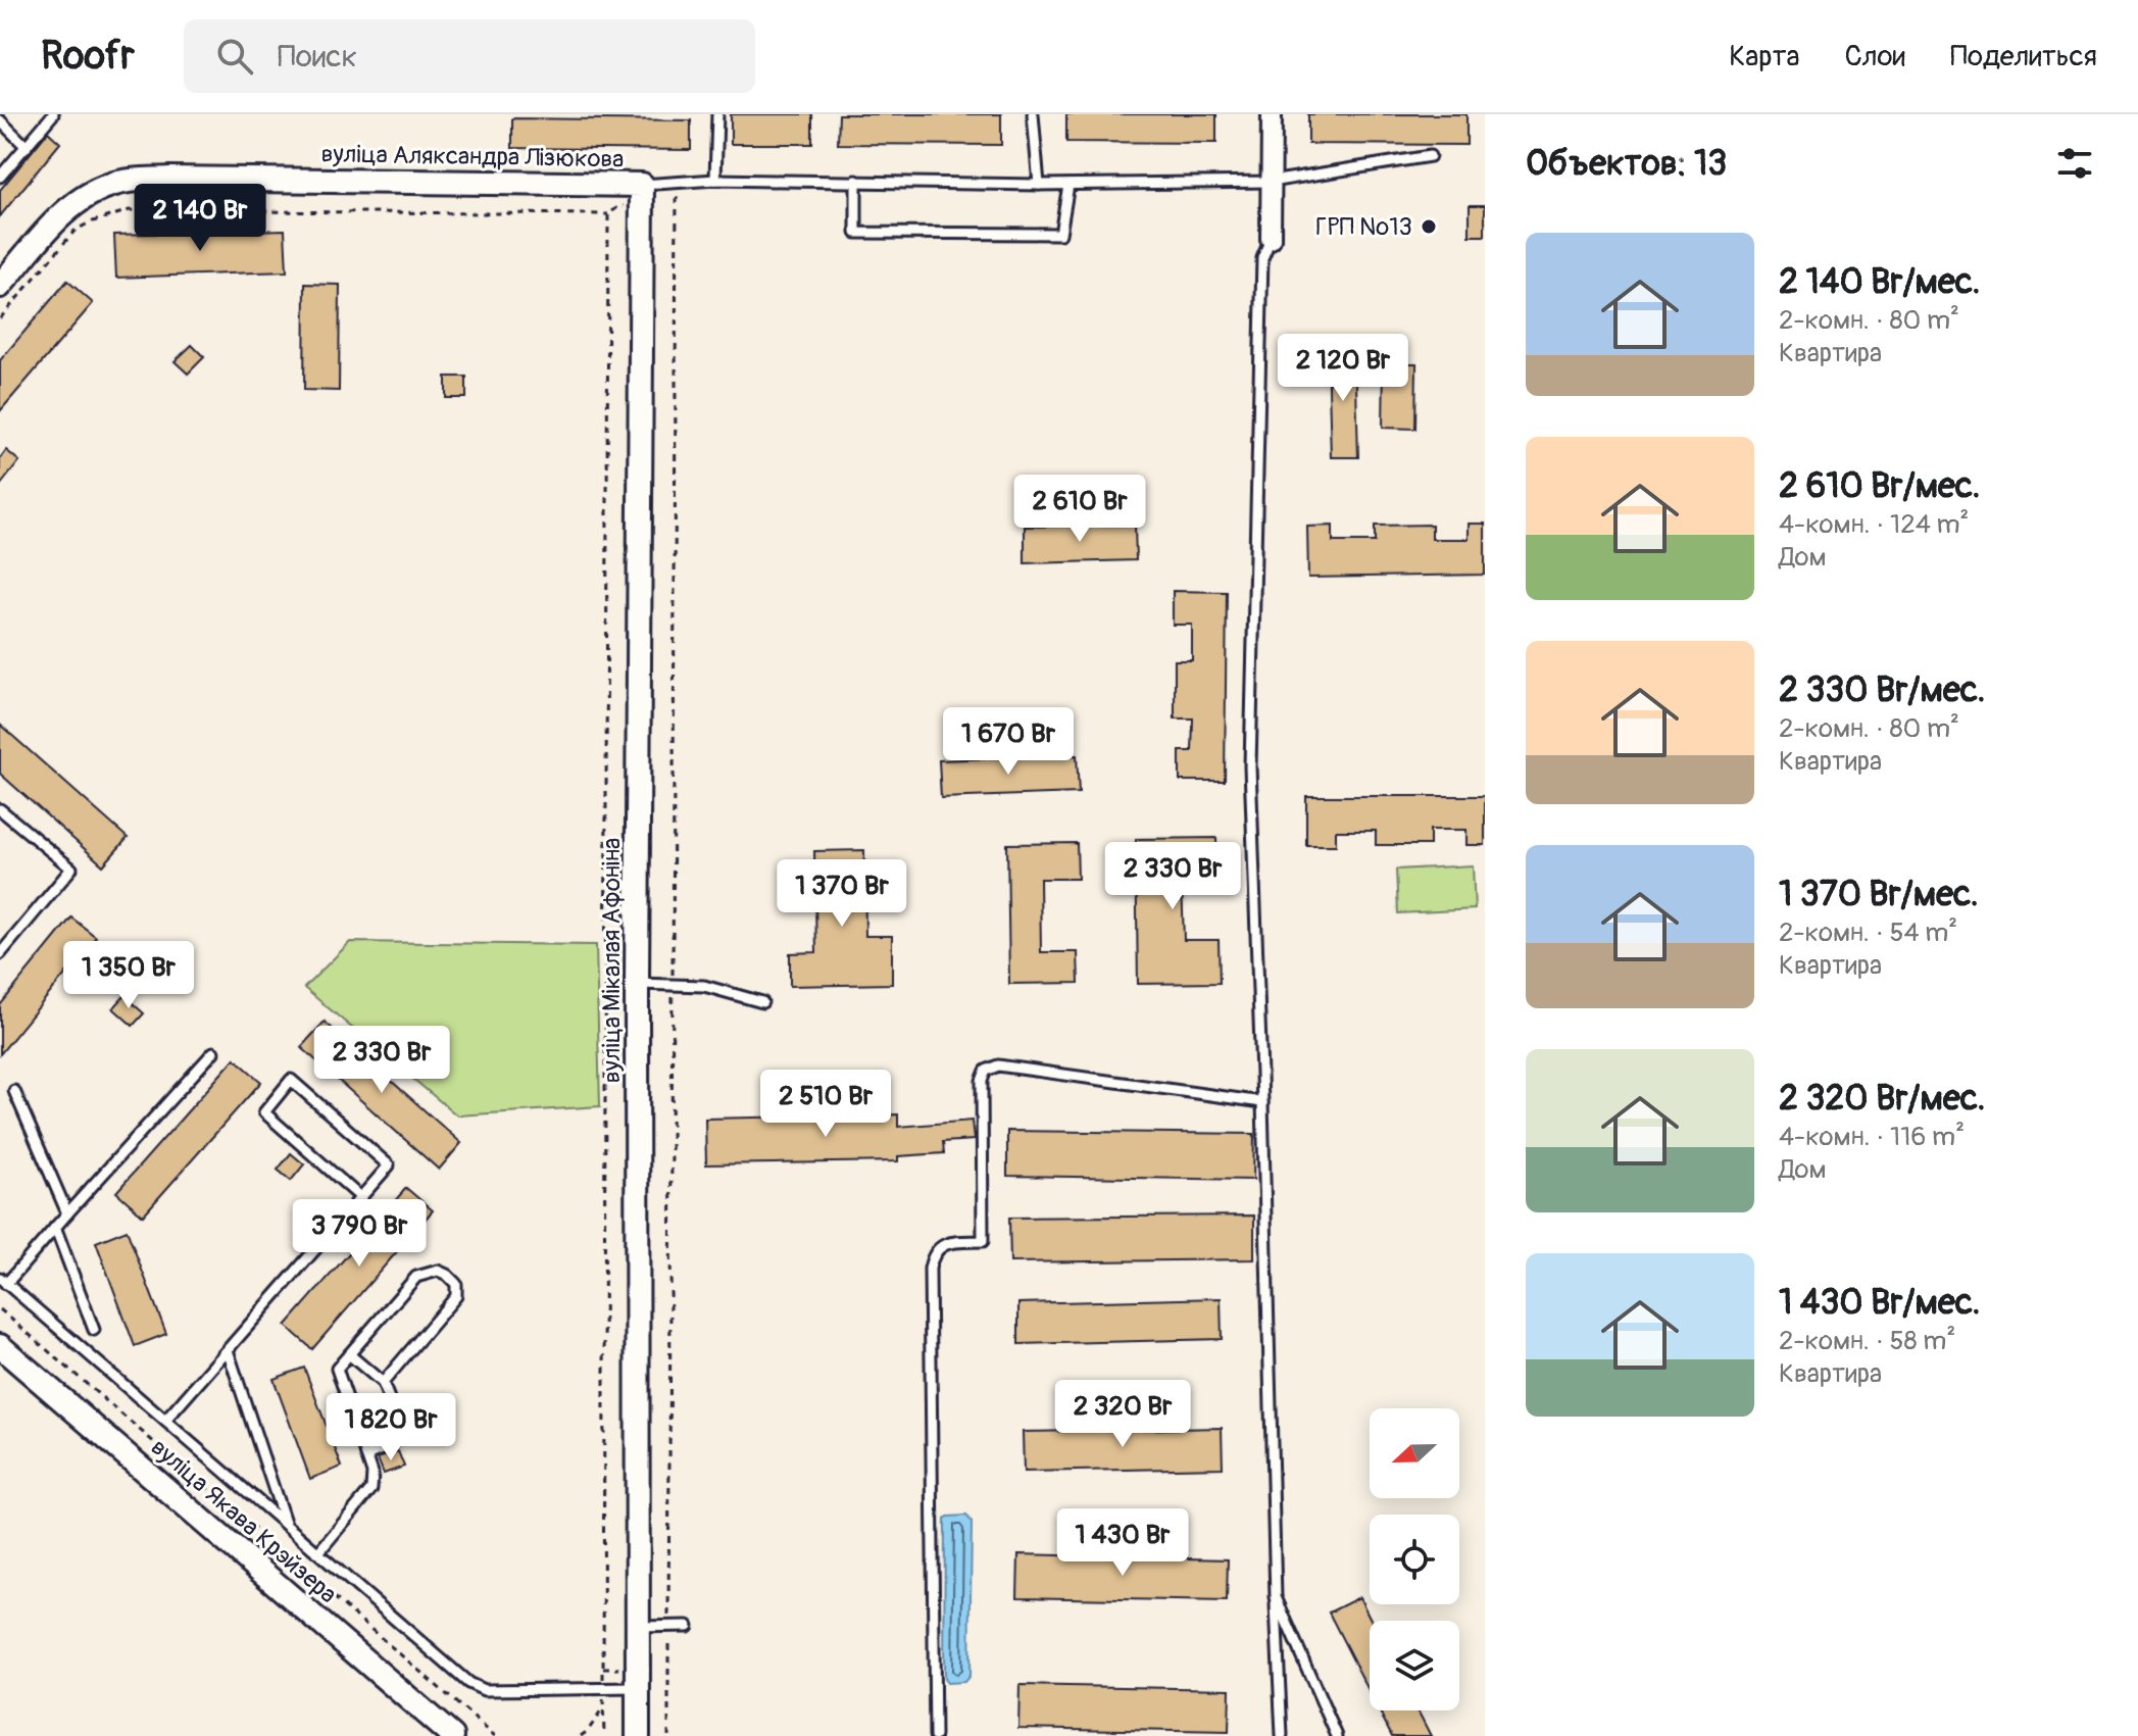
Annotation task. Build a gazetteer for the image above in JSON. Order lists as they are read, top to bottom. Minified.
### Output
{"streets":{"street":["вуліца Аляксандра Лізюкова","вуліца Мікалая Афоніна","вуліца Якава Крэйзера"]},"crossings":[["вуліца Аляксандра Лізюкова","вуліца Мікалая Афоніна"]],"places":["ГРП №13"],"north":"left","page":{"header":"Roofr","search":"Поиск","nav":["Карта","Слои","Поделиться"],"heading":"Объектов: 13","price":["2 140 Br","2 120 Br","2 610 Br","1 670 Br","2 330 Br","1 370 Br","1 350 Br","2 330 Br","2 510 Br","3 790 Br","2 320 Br","1 820 Br","1 430 Br"],"list":[{"name":"2 140 Br/мес.","note":"2-комн. · 80 m² · Квартира"},{"name":"2 610 Br/мес.","note":"4-комн. · 124 m² · Дом"},{"name":"2 330 Br/мес.","note":"2-комн. · 80 m² · Квартира"},{"name":"1 370 Br/мес.","note":"2-комн. · 54 m² · Квартира"},{"name":"2 320 Br/мес.","note":"4-комн. · 116 m² · Дом"},{"name":"1 430 Br/мес.","note":"2-комн. · 58 m² · Квартира"}]}}
